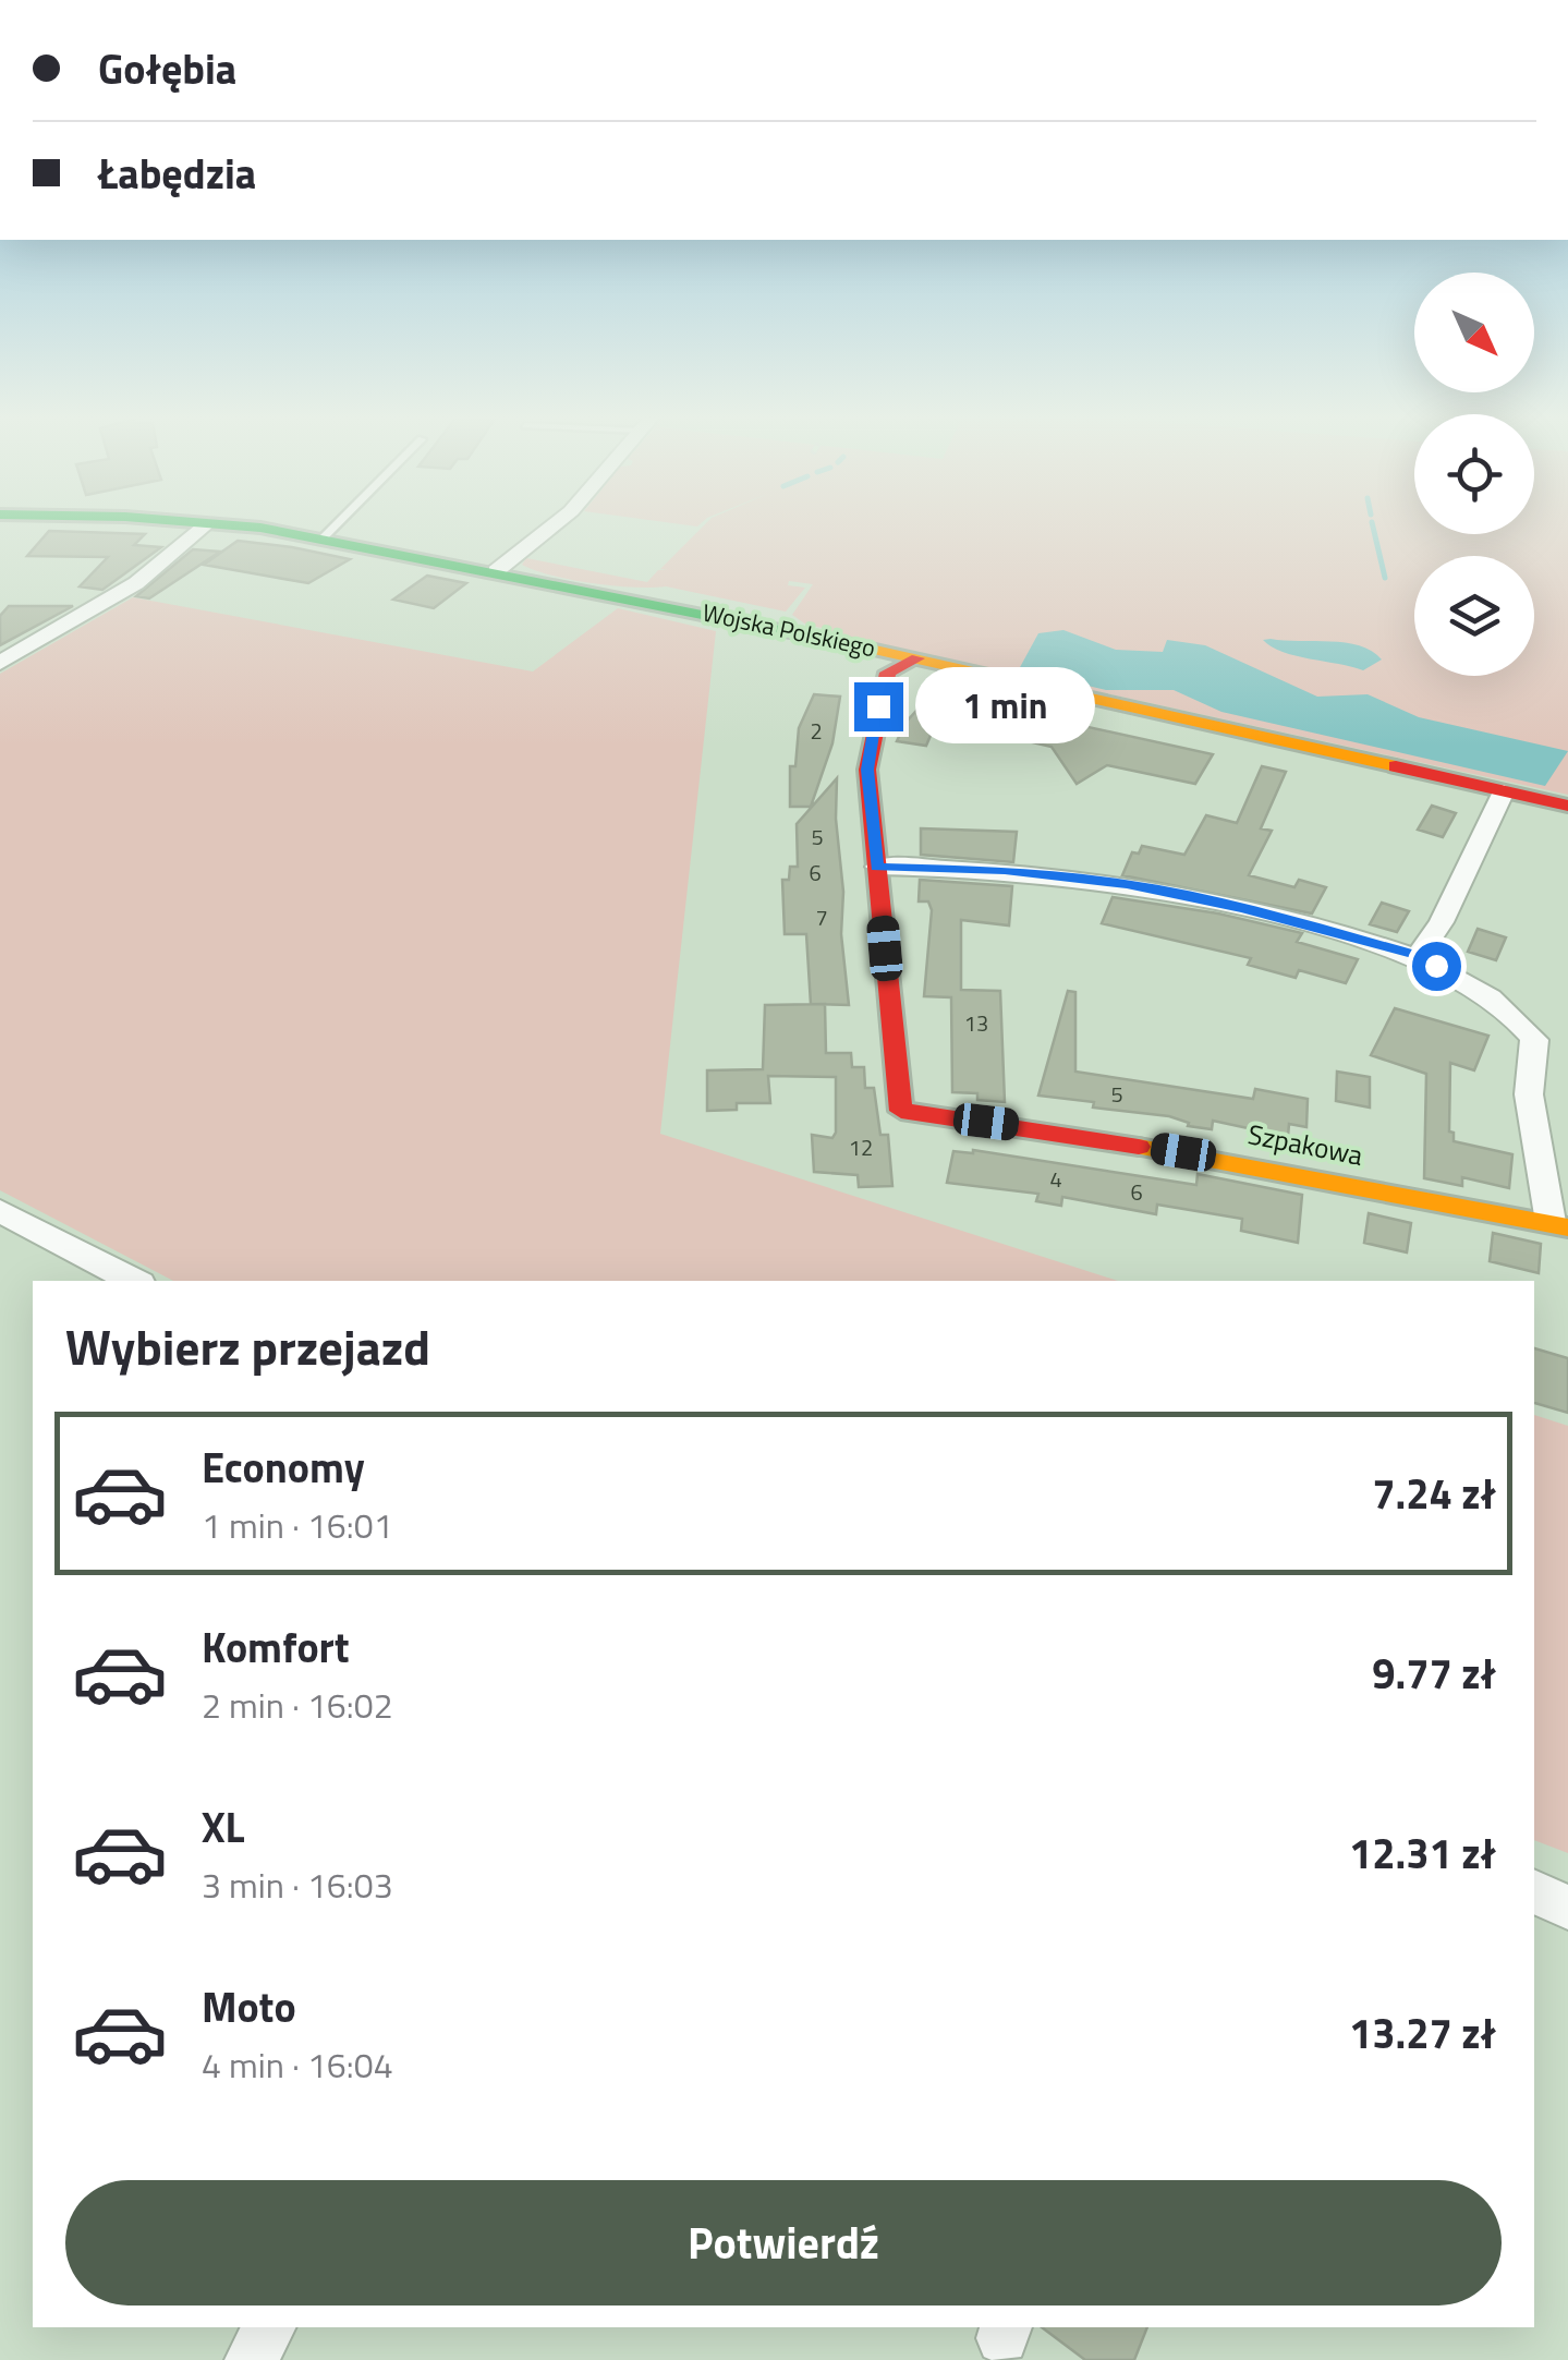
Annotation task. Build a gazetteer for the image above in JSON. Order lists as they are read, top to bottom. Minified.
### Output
{"streets":{"street":["Wojska Polskiego","Szpakowa"]},"house_numbers":["2","5","6","7","13","5","12","4","6"],"north":"bottom right","page":{"banner":["Gołębia","Łabędzia"],"bubble":"1 min","heading":"Wybierz przejazd","list":[{"name":"Economy","note":"1 min · 16:01","value":"7.24 zł"},{"name":"Komfort","note":"2 min · 16:02","value":"9.77 zł"},{"name":"XL","note":"3 min · 16:03","value":"12.31 zł"},{"name":"Moto","note":"4 min · 16:04","value":"13.27 zł"}],"buttons":"Potwierdź"}}
